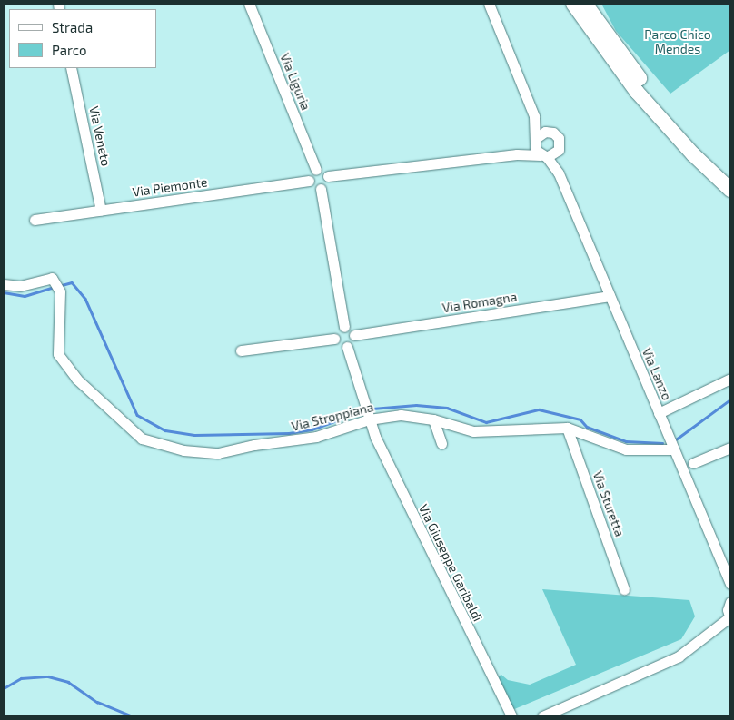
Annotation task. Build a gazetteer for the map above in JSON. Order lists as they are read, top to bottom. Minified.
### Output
{"streets":{"street":["Via Liguria","Via Veneto","Via Piemonte","Via Romagna","Via Lanzo","Via Stroppiana","Via Sturetta","Via Giuseppe Garibaldi"]},"crossings":[["Via Liguria","Via Piemonte"],["Via Veneto","Via Piemonte"],["Via Romagna","Via Lanzo"],["Via Lanzo","Via Stroppiana"],["Via Stroppiana","Via Sturetta"],["Via Stroppiana","Via Giuseppe Garibaldi"]],"parks":["Parco Chico Mendes"],"legend":["Strada","Parco"]}
